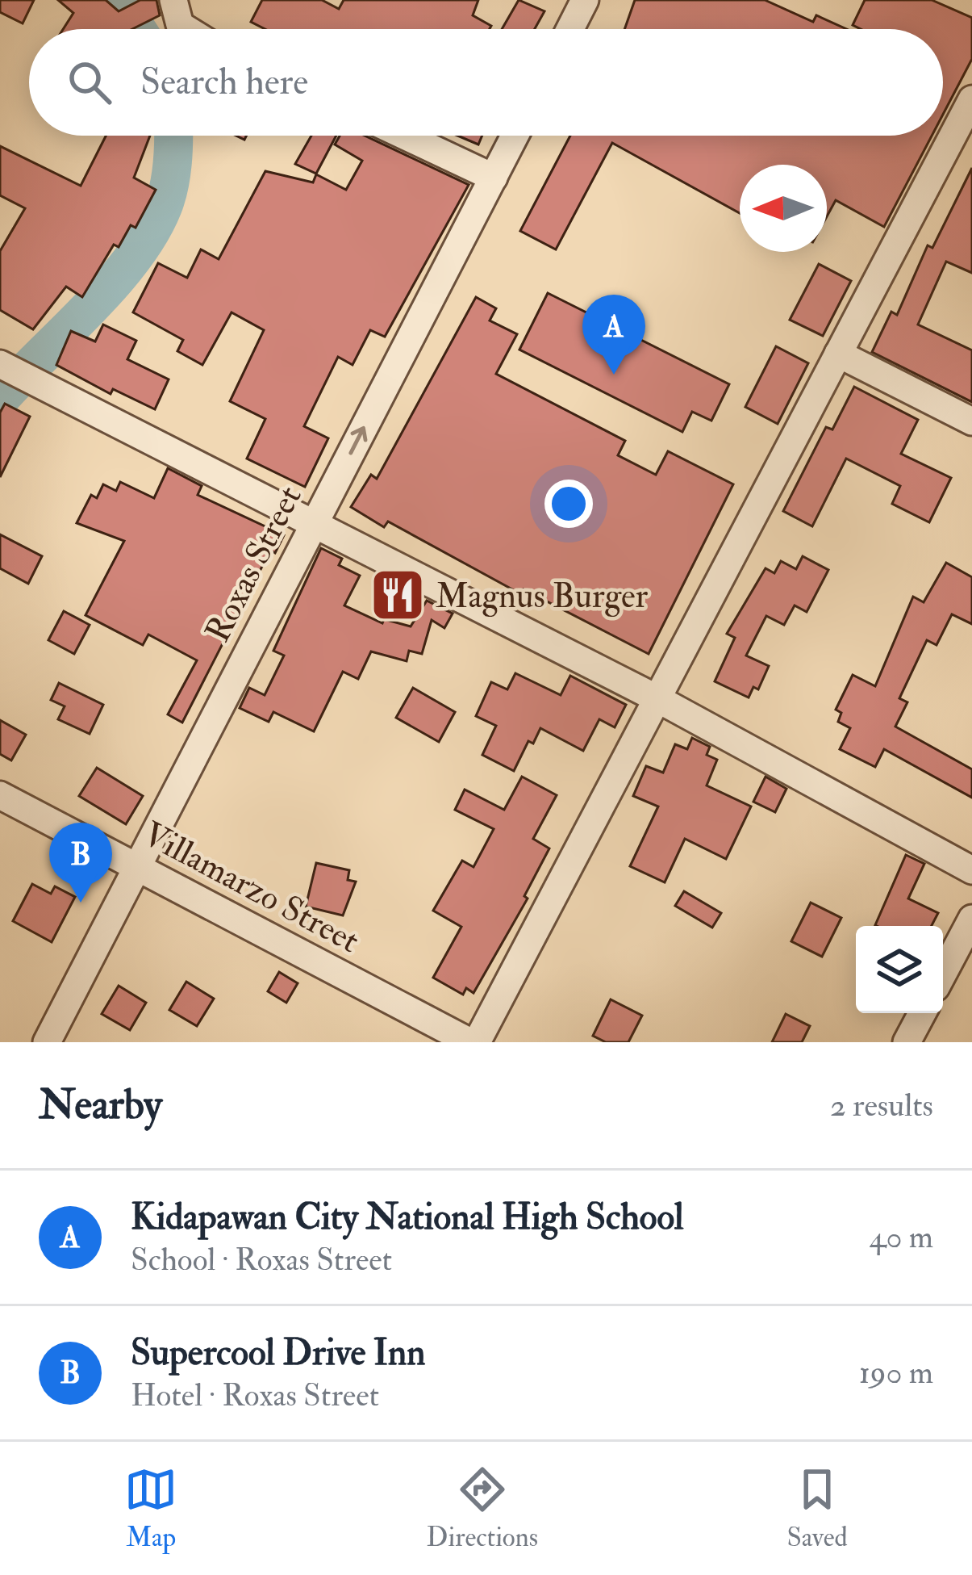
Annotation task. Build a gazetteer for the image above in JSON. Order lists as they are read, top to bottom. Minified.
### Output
{"streets":{"street":["Roxas Street","Villamarzo Street"]},"crossings":[["Roxas Street","Villamarzo Street"]],"one_way":["Roxas Street"],"places":{"restaurant":["Magnus Burger"]},"north":"left","page":{"search":"Search here","pins":["A","B"],"heading":["Nearby","2 results"],"list":[{"mark":"A","name":"Kidapawan City National High School","note":"School · Roxas Street","value":"40 m"},{"mark":"B","name":"Supercool Drive Inn","note":"Hotel · Roxas Street","value":"190 m"}],"nav":["Map","Directions","Saved"]}}
